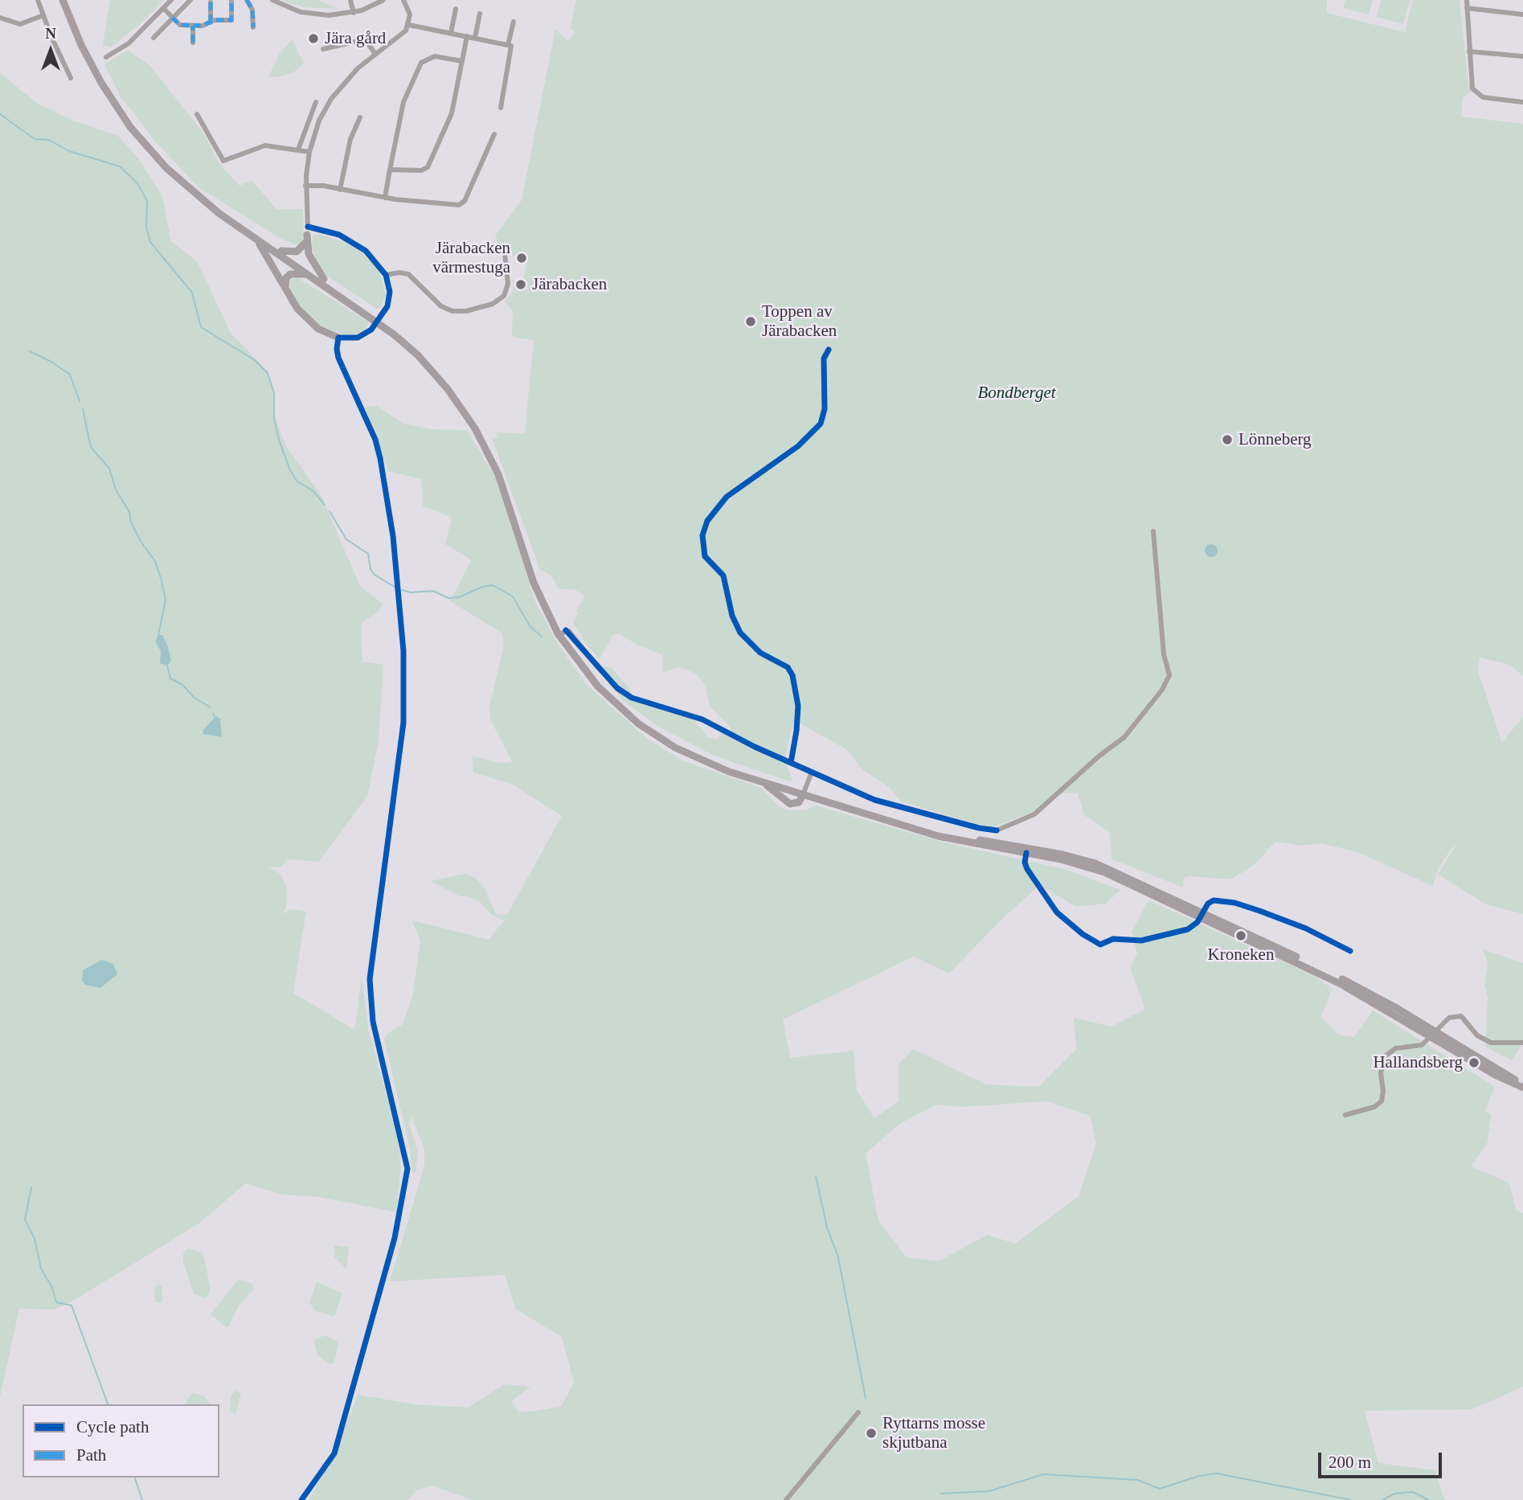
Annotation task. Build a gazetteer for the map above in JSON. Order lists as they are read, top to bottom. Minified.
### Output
{"parks":["Bondberget"],"places":["Jära gård","Järabacken värmestuga","Järabacken","Toppen av Järabacken","Lönneberg","Kroneken","Hallandsberg","Ryttarns mosse skjutbana"],"legend":["Cycle path","Path"],"scale_bar":"200 m","north":"top"}
